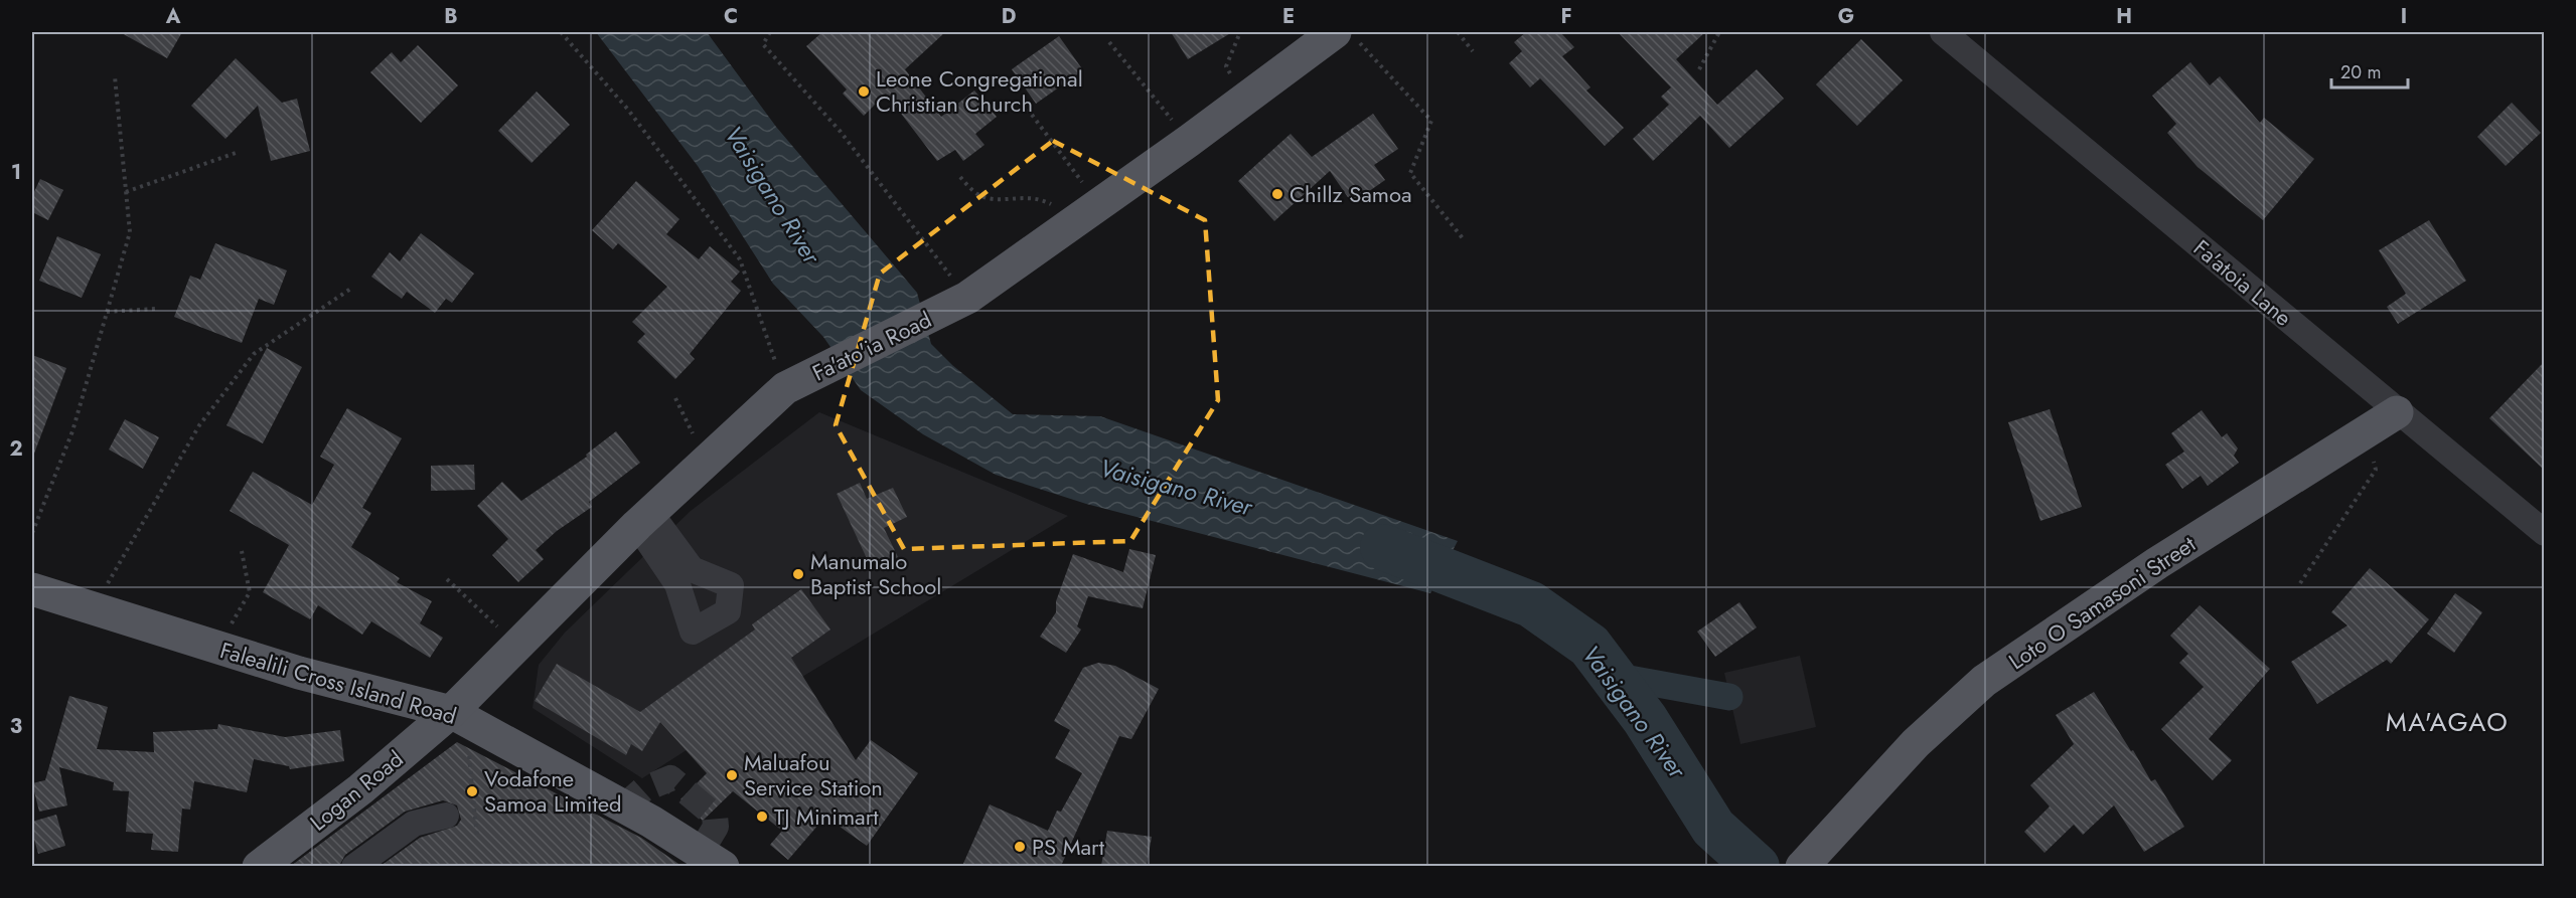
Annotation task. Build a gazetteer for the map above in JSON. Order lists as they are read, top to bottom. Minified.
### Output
{"streets":{"main road":["Fa'ato'ia Road","Loto O Samasoni Street","Falealili Cross Island Road","Logan Road"],"street":["Fa'atoia Lane"]},"crossings":[["Fa'atoia Lane","Loto O Samasoni Street"],["Fa'ato'ia Road","Falealili Cross Island Road"],["Fa'ato'ia Road","Logan Road"],["Falealili Cross Island Road","Logan Road"]],"districts":["MA'AGAO"],"water":["Vaisigano River"],"places":["Leone Congregational Christian Church","Chillz Samoa","Manumalo Baptist School","Maluafou Service Station","Vodafone Samoa Limited","TJ Minimart","PS Mart"],"scale_bar":"20 m","grid":{"columns":["A","B","C","D","E","F","G","H","I"],"rows":["1","2","3"]}}
